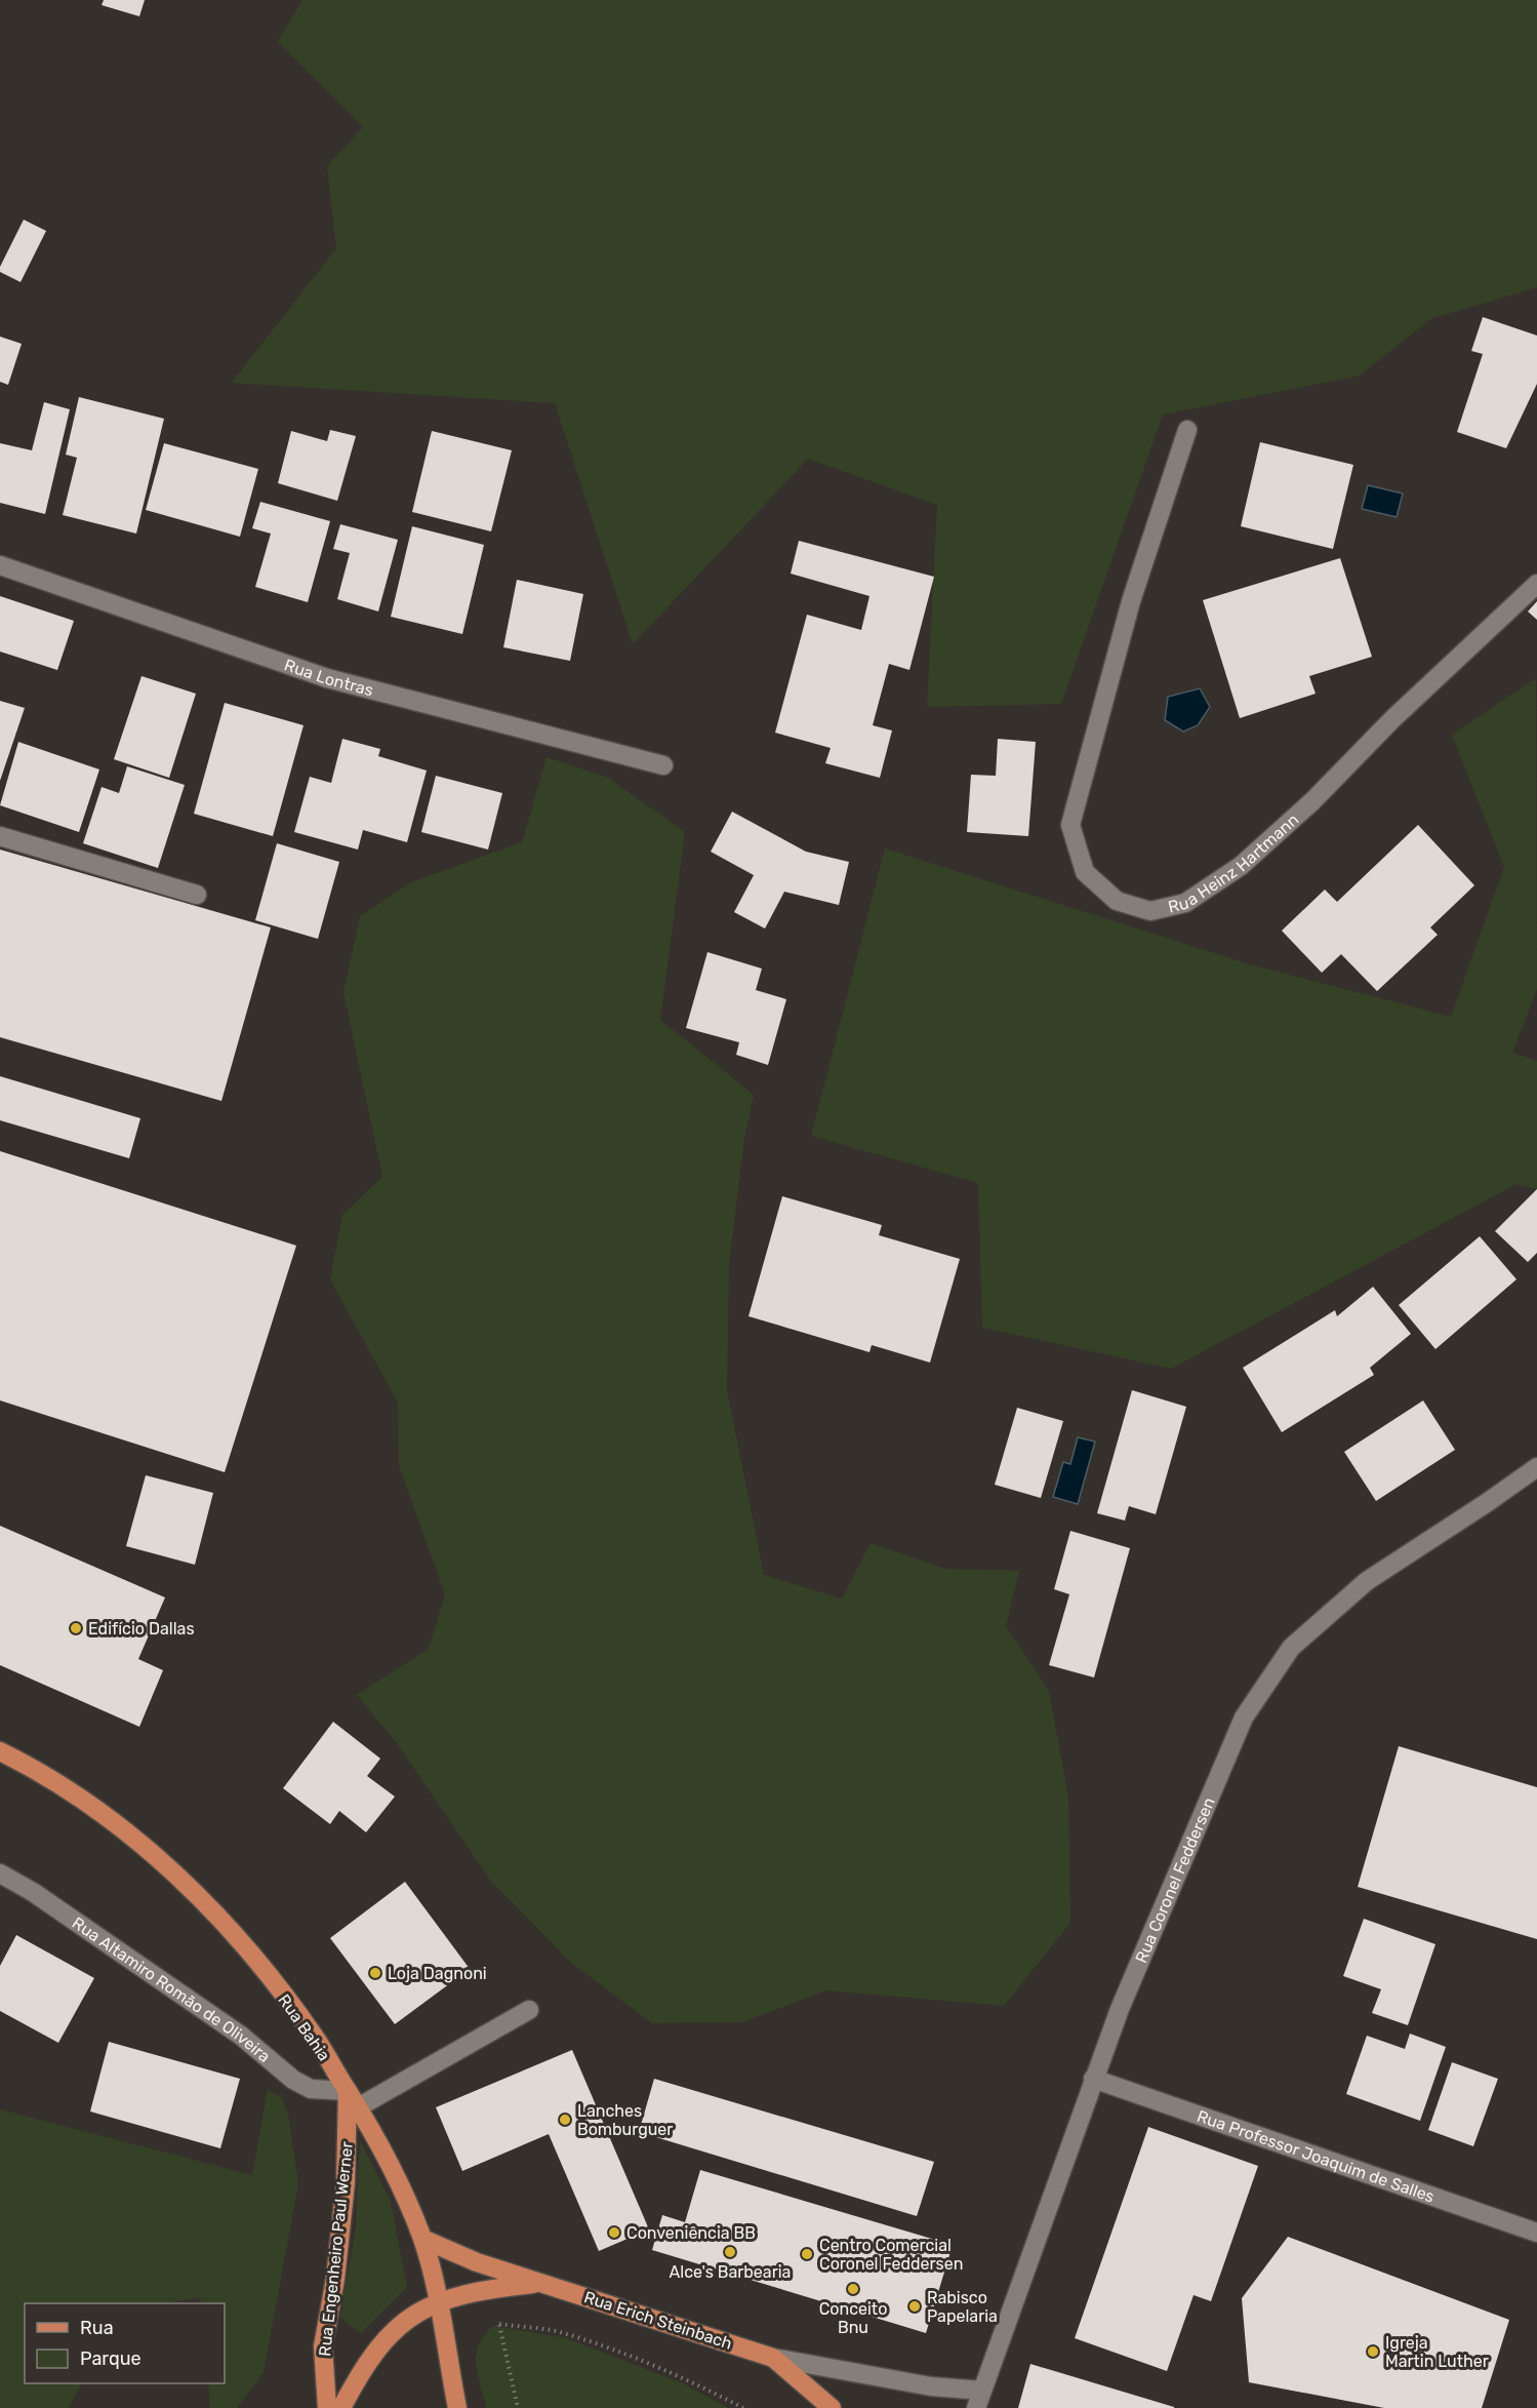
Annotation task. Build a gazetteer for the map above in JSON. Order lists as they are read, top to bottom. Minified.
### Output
{"streets":{"main road":["Rua Bahia","Rua Engenheiro Paul Werner","Rua Erich Steinbach"],"street":["Rua Lontras","Rua Heinz Hartmann","Rua Coronel Feddersen","Rua Altamiro Romão de Oliveira","Rua Professor Joaquim de Salles"]},"crossings":[["Rua Coronel Feddersen","Rua Professor Joaquim de Salles"],["Rua Coronel Feddersen","Rua Erich Steinbach"],["Rua Altamiro Romão de Oliveira","Rua Bahia"],["Rua Altamiro Romão de Oliveira","Rua Engenheiro Paul Werner"],["Rua Bahia","Rua Engenheiro Paul Werner"],["Rua Bahia","Rua Erich Steinbach"]],"places":["Edifício Dallas","Loja Dagnoni","Lanches Bomburguer","Conveniência BB","Alce's Barbearia","Centro Comercial Coronel Feddersen","Conceito Bnu","Rabisco Papelaria","Igreja Martin Luther"],"legend":["Rua","Parque"]}
